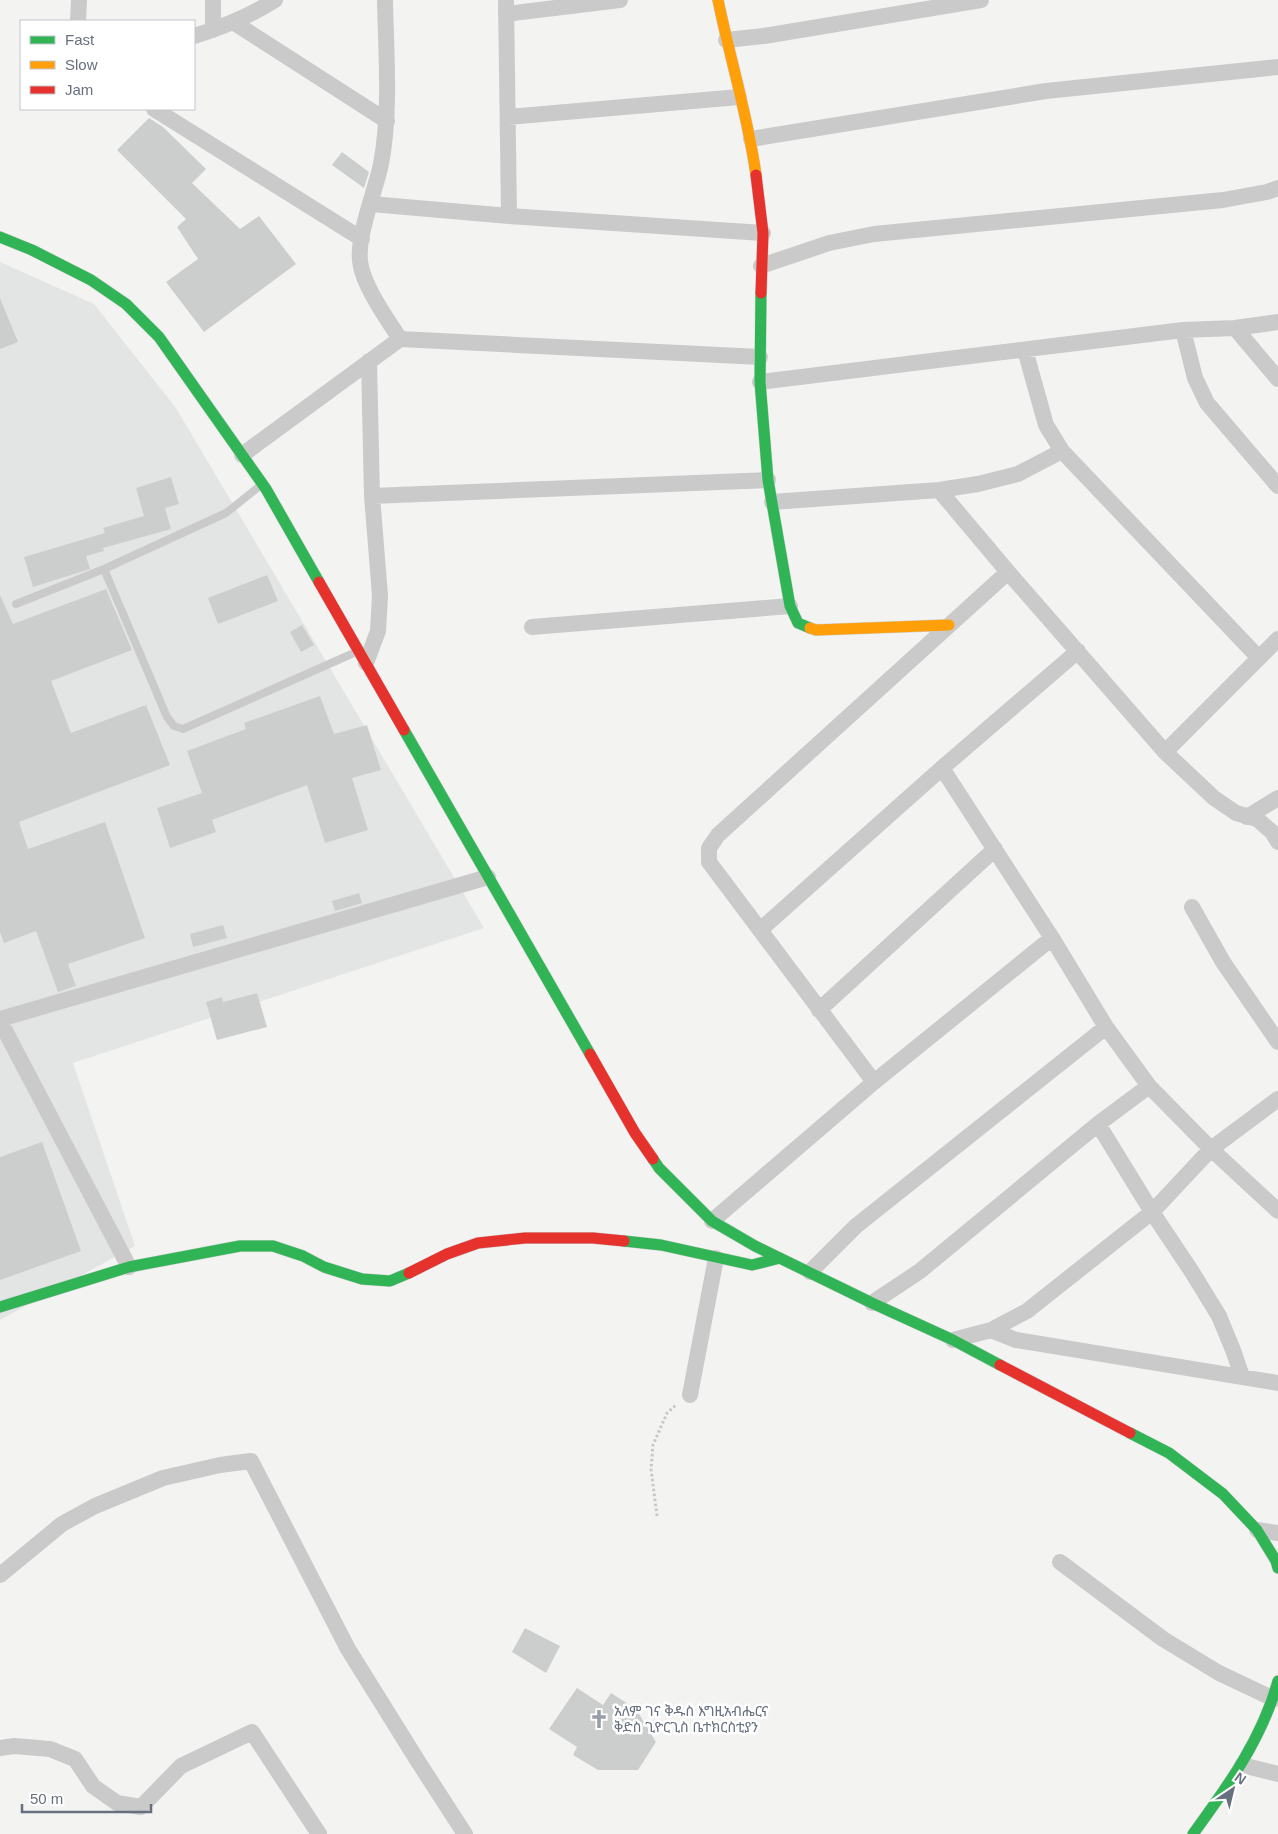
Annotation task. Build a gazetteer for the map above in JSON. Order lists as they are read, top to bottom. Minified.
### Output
{"places":{"church":["አለም ገና ቅዱስ እግዚአብሔርና ቅድስ ጊዮርጊስ ቤተክርስቲያን"]},"legend":["Fast","Slow","Jam"],"scale_bar":"50 m","north":"top right"}
